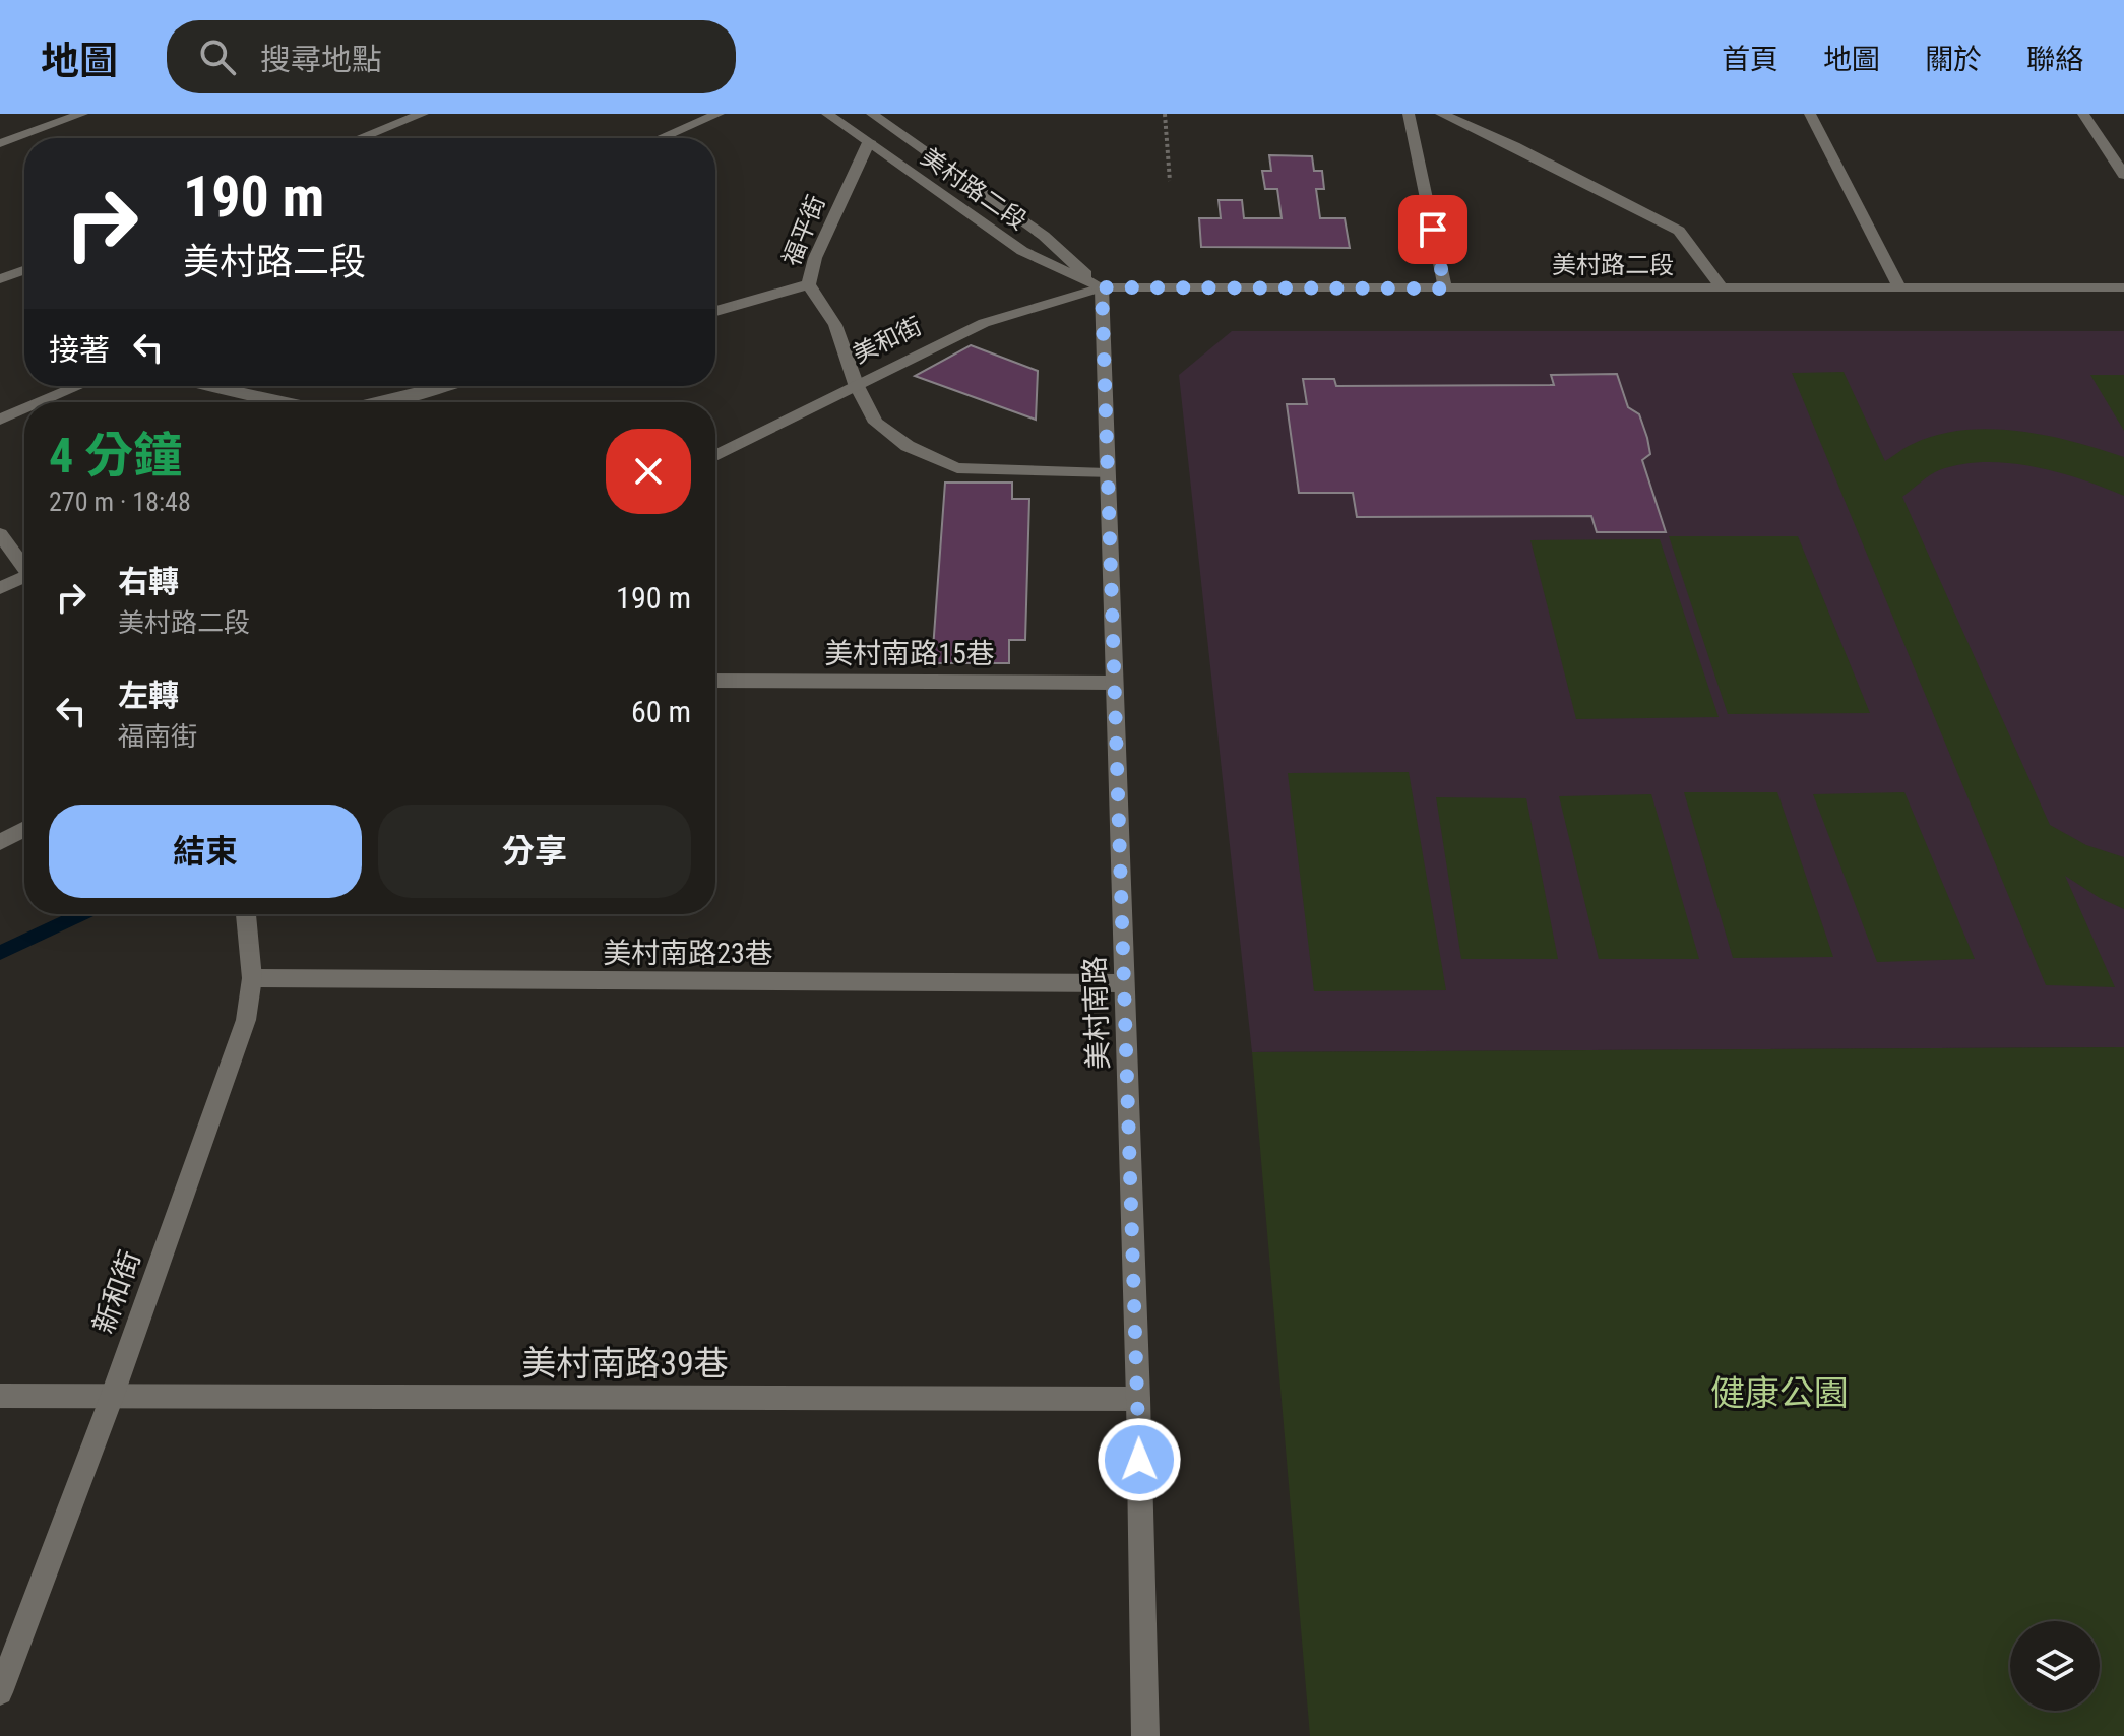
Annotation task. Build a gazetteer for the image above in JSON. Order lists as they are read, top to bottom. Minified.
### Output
{"streets":{"street":["美村路二段","福平街","美和街","美村南路15巷","美村南路23巷","美村南路","新和街","美村南路39巷"]},"crossings":[["美村路二段","福平街"],["美村路二段","美和街"],["美村路二段","美村南路"],["美和街","美村南路"],["美村南路15巷","美村南路"],["美村南路23巷","美村南路"],["美村南路23巷","新和街"],["美村南路","美村南路39巷"],["新和街","美村南路39巷"]],"parks":["健康公園"],"page":{"header":"地圖","search":"搜尋地點","nav":["首頁","地圖","關於","聯絡"],"turn":["190 m","美村路二段"],"then":"接著","heading":["4 分鐘","270 m · 18:48"],"list":[{"name":"右轉","note":"美村路二段","value":"190 m"},{"name":"左轉","note":"福南街","value":"60 m"}],"buttons":["結束","分享"]}}
